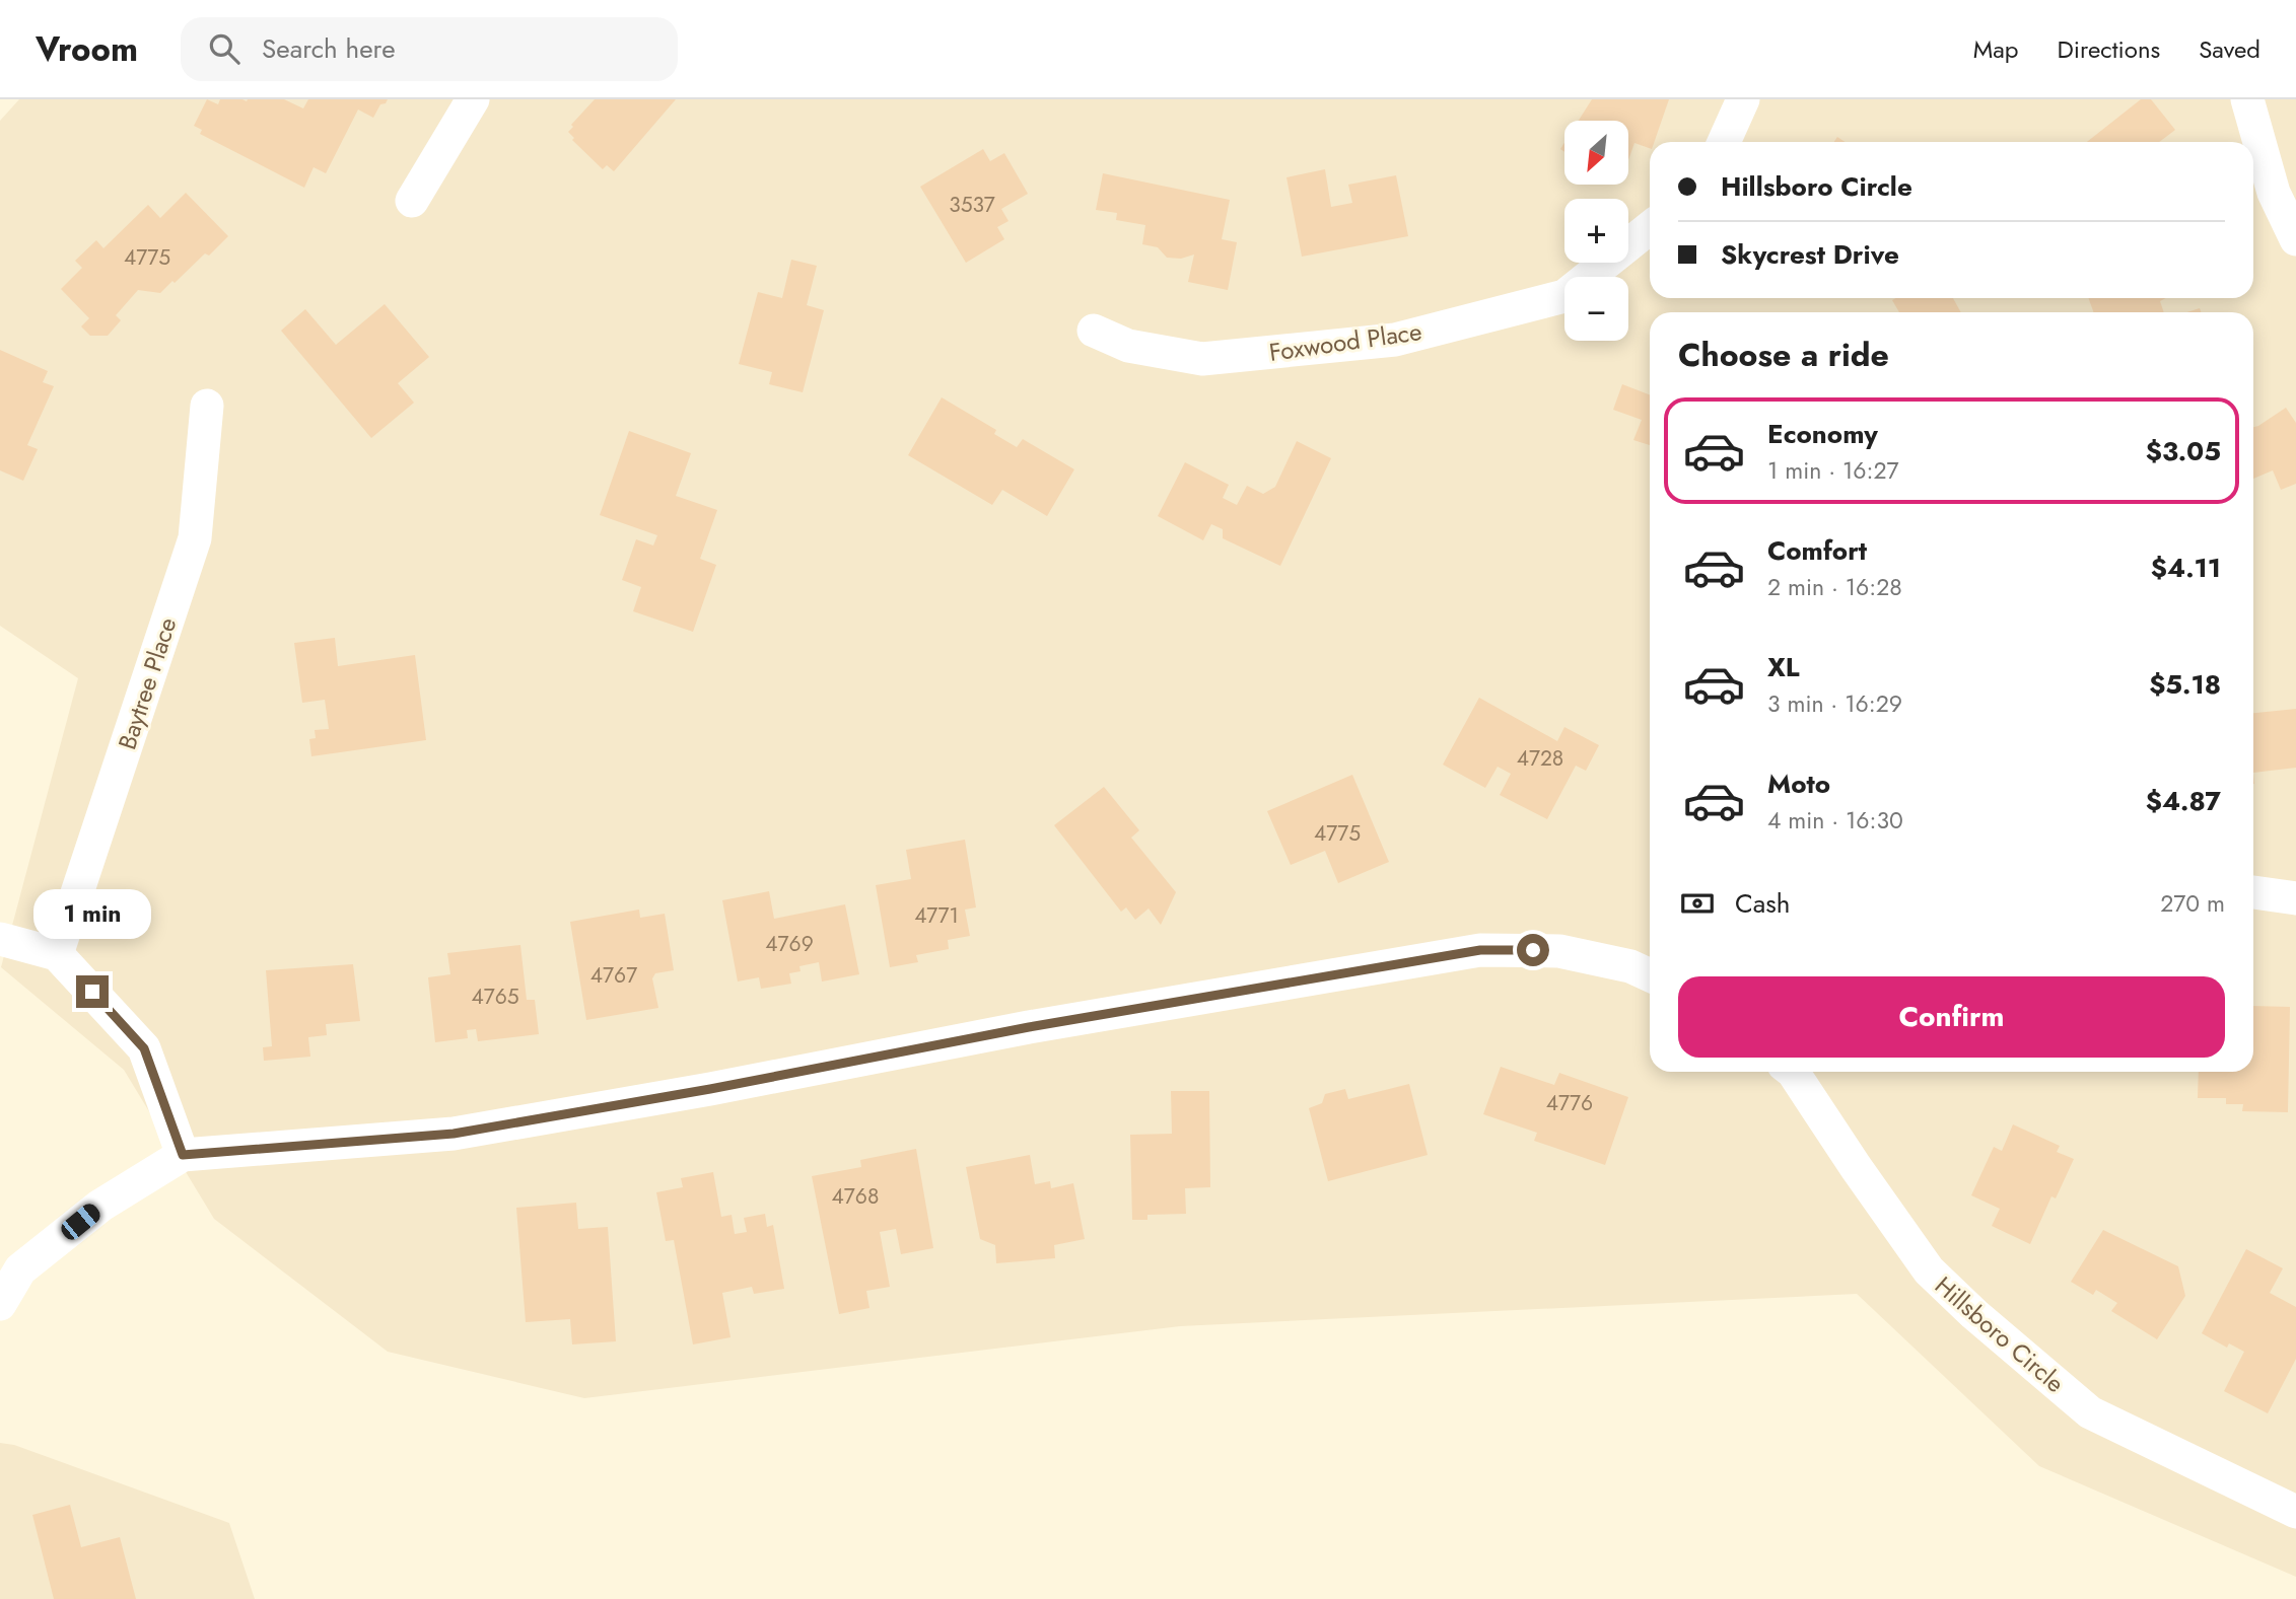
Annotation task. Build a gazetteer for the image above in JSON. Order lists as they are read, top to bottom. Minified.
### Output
{"streets":{"street":["Foxwood Place","Baytree Place","Hillsboro Circle"]},"house_numbers":["3537","4775","4728","4775","4771","4769","4767","4765","4776","4768"],"north":"bottom left","page":{"header":"Vroom","search":"Search here","nav":["Map","Directions","Saved"],"map_buttons":["+","−"],"banner":["Hillsboro Circle","Skycrest Drive"],"heading":"Choose a ride","list":[{"name":"Economy","note":"1 min · 16:27","value":"$3.05"},{"name":"Comfort","note":"2 min · 16:28","value":"$4.11"},{"name":"XL","note":"3 min · 16:29","value":"$5.18"},{"name":"Moto","note":"4 min · 16:30","value":"$4.87"}],"pay":["Cash","270 m"],"bubble":"1 min","buttons":"Confirm"}}
